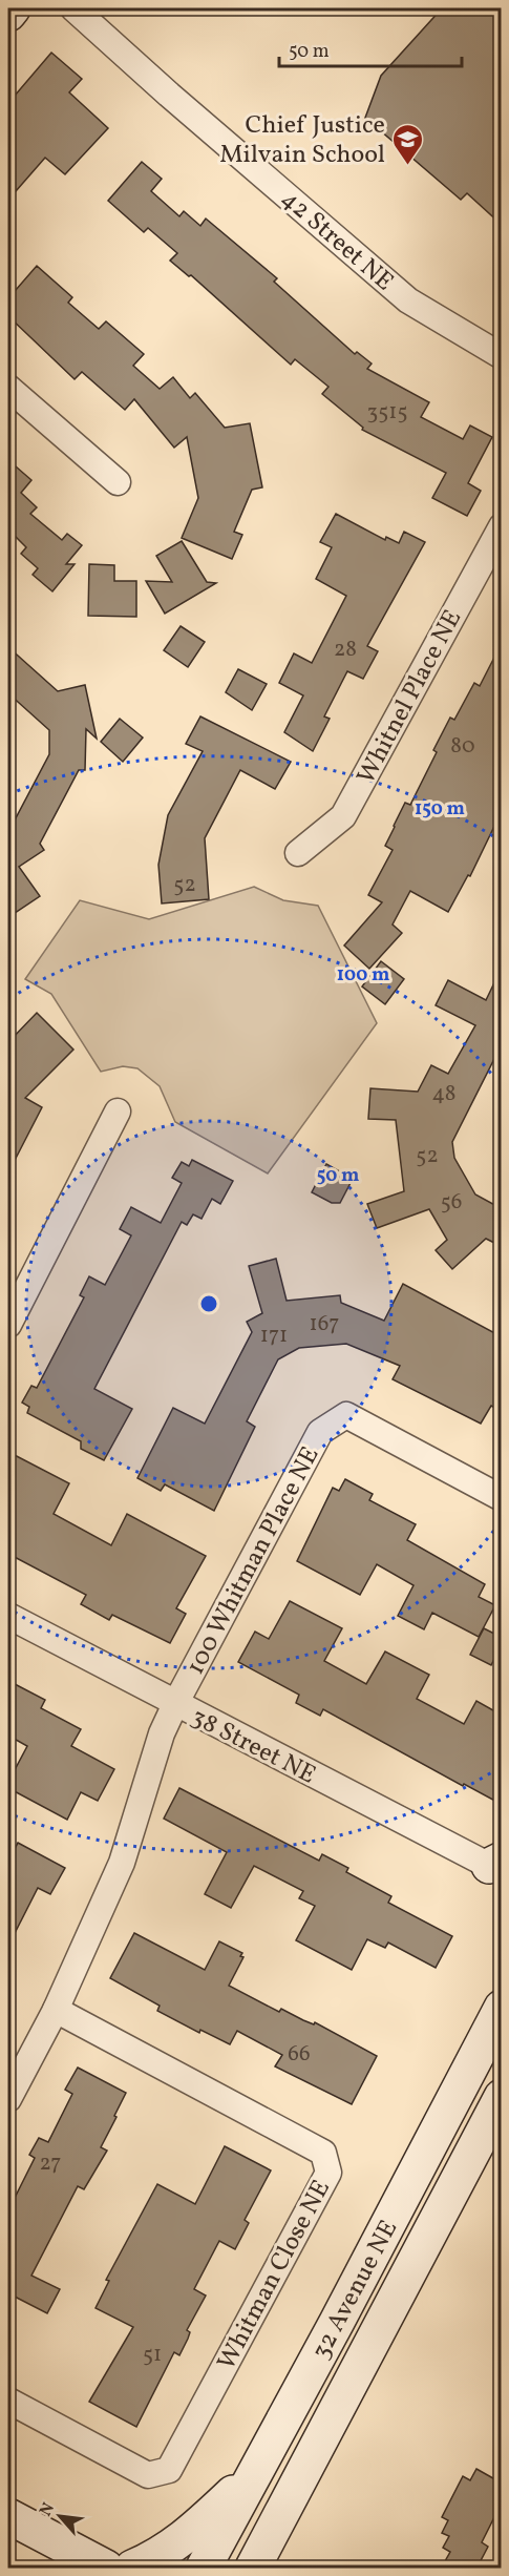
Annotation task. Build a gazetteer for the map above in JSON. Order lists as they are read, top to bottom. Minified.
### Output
{"streets":{"main road":["32 Avenue NE"],"street":["42 Street NE","Whitnel Place NE","100 Whitman Place NE","38 Street NE","Whitman Close NE"]},"crossings":[["100 Whitman Place NE","38 Street NE"]],"places":{"school or university":["Chief Justice Milvain School"]},"house_numbers":["3515","28","80","52","48","52","56","167","171","66","27","51"],"scale_bar":"50 m","north":"top left","rings":["150 m","100 m","50 m"]}
